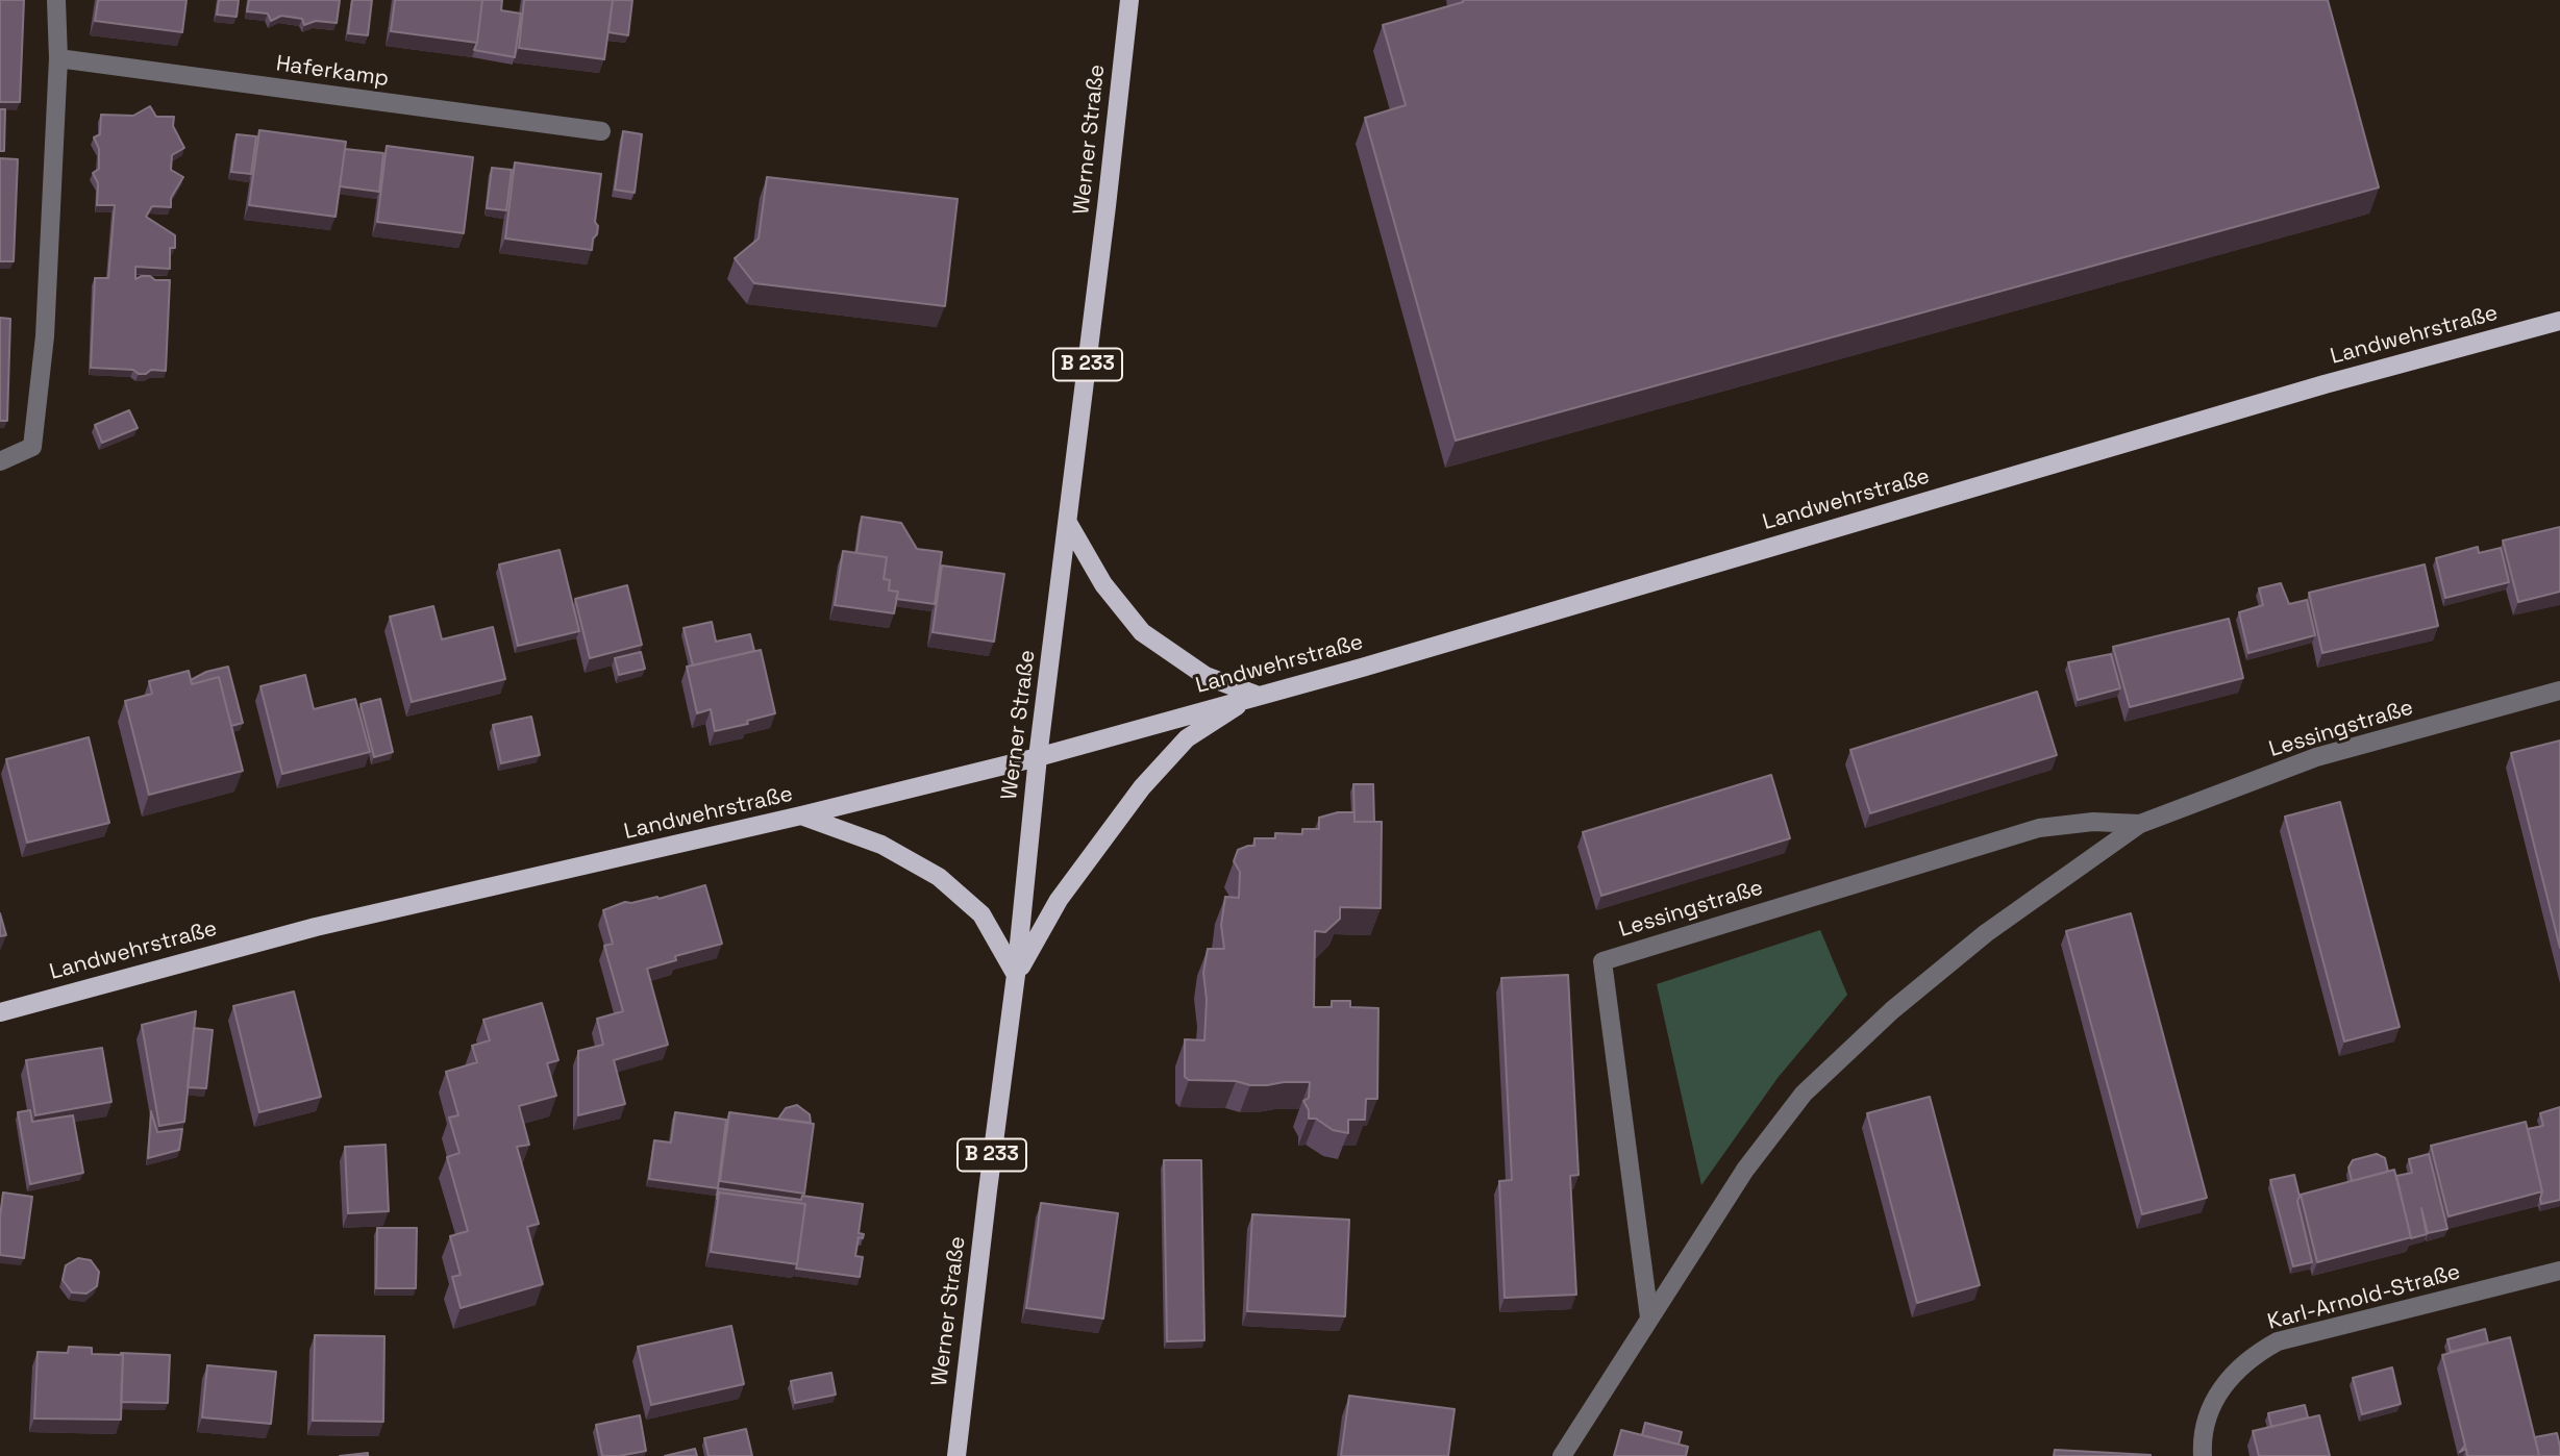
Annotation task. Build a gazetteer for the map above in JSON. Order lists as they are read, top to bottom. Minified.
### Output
{"streets":{"main road":["Werner Straße","Landwehrstraße","B 233"],"street":["Haferkamp","Lessingstraße","Karl-Arnold-Straße"]},"crossings":[["Werner Straße","Landwehrstraße"]]}
